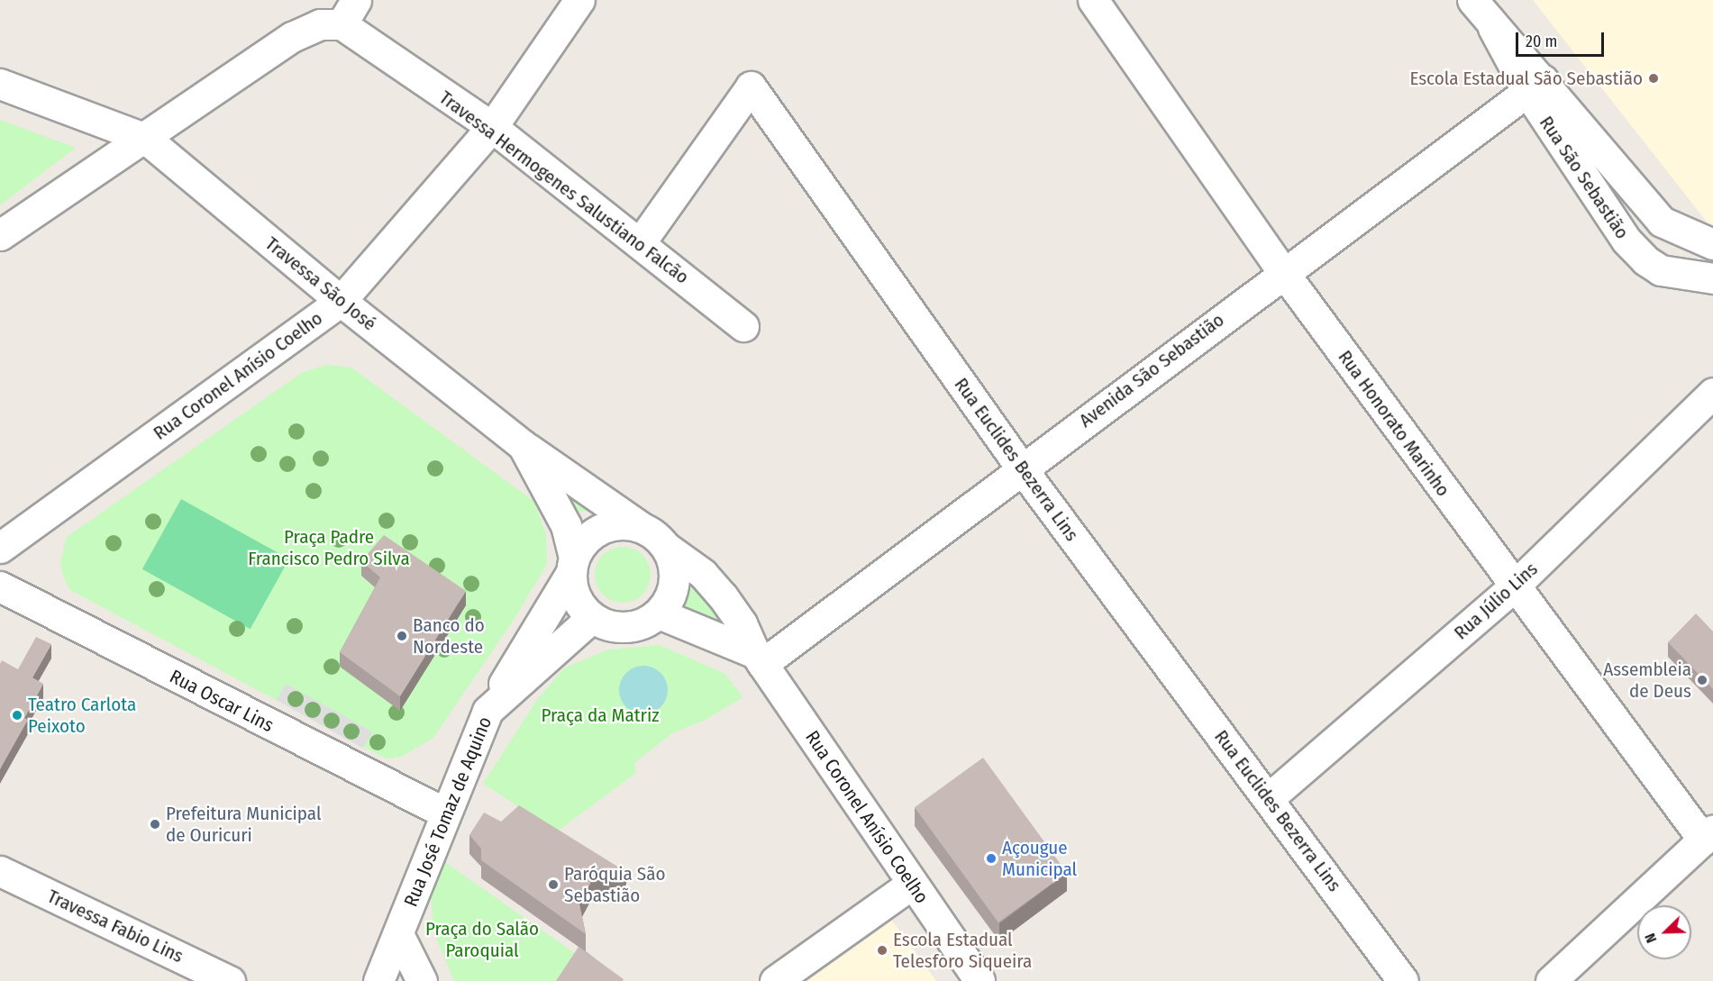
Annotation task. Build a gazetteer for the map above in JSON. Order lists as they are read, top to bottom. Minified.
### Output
{"streets":{"street":["Rua São Sebastião","Travessa Hermogenes Salustiano Falcão","Travessa São José","Avenida São Sebastião","Rua Coronel Anísio Coelho","Rua Honorato Marinho","Rua Euclides Bezerra Lins","Rua Júlio Lins","Rua Oscar Lins","Rua José Tomaz de Aquino","Travessa Fabio Lins"]},"crossings":[["Rua São Sebastião","Avenida São Sebastião"],["Travessa Hermogenes Salustiano Falcão","Travessa São José"],["Travessa Hermogenes Salustiano Falcão","Rua Coronel Anísio Coelho"],["Travessa Hermogenes Salustiano Falcão","Rua Euclides Bezerra Lins"],["Travessa São José","Rua Coronel Anísio Coelho"],["Travessa São José","Rua José Tomaz de Aquino"],["Avenida São Sebastião","Rua Coronel Anísio Coelho"],["Avenida São Sebastião","Rua Honorato Marinho"],["Avenida São Sebastião","Rua Euclides Bezerra Lins"],["Rua Coronel Anísio Coelho","Rua José Tomaz de Aquino"],["Rua Honorato Marinho","Rua Júlio Lins"],["Rua Euclides Bezerra Lins","Rua Júlio Lins"],["Rua Oscar Lins","Rua José Tomaz de Aquino"]],"parks":["Praça Padre Francisco Pedro Silva","Praça da Matriz","Praça do Salão Paroquial"],"places":["Escola Estadual São Sebastião","Banco do Nordeste","Assembleia de Deus","Teatro Carlota Peixoto","Prefeitura Municipal de Ouricuri","Açougue Municipal","Paróquia São Sebastião","Escola Estadual Telesforo Siqueira"],"scale_bar":"20 m","north":"bottom left"}
